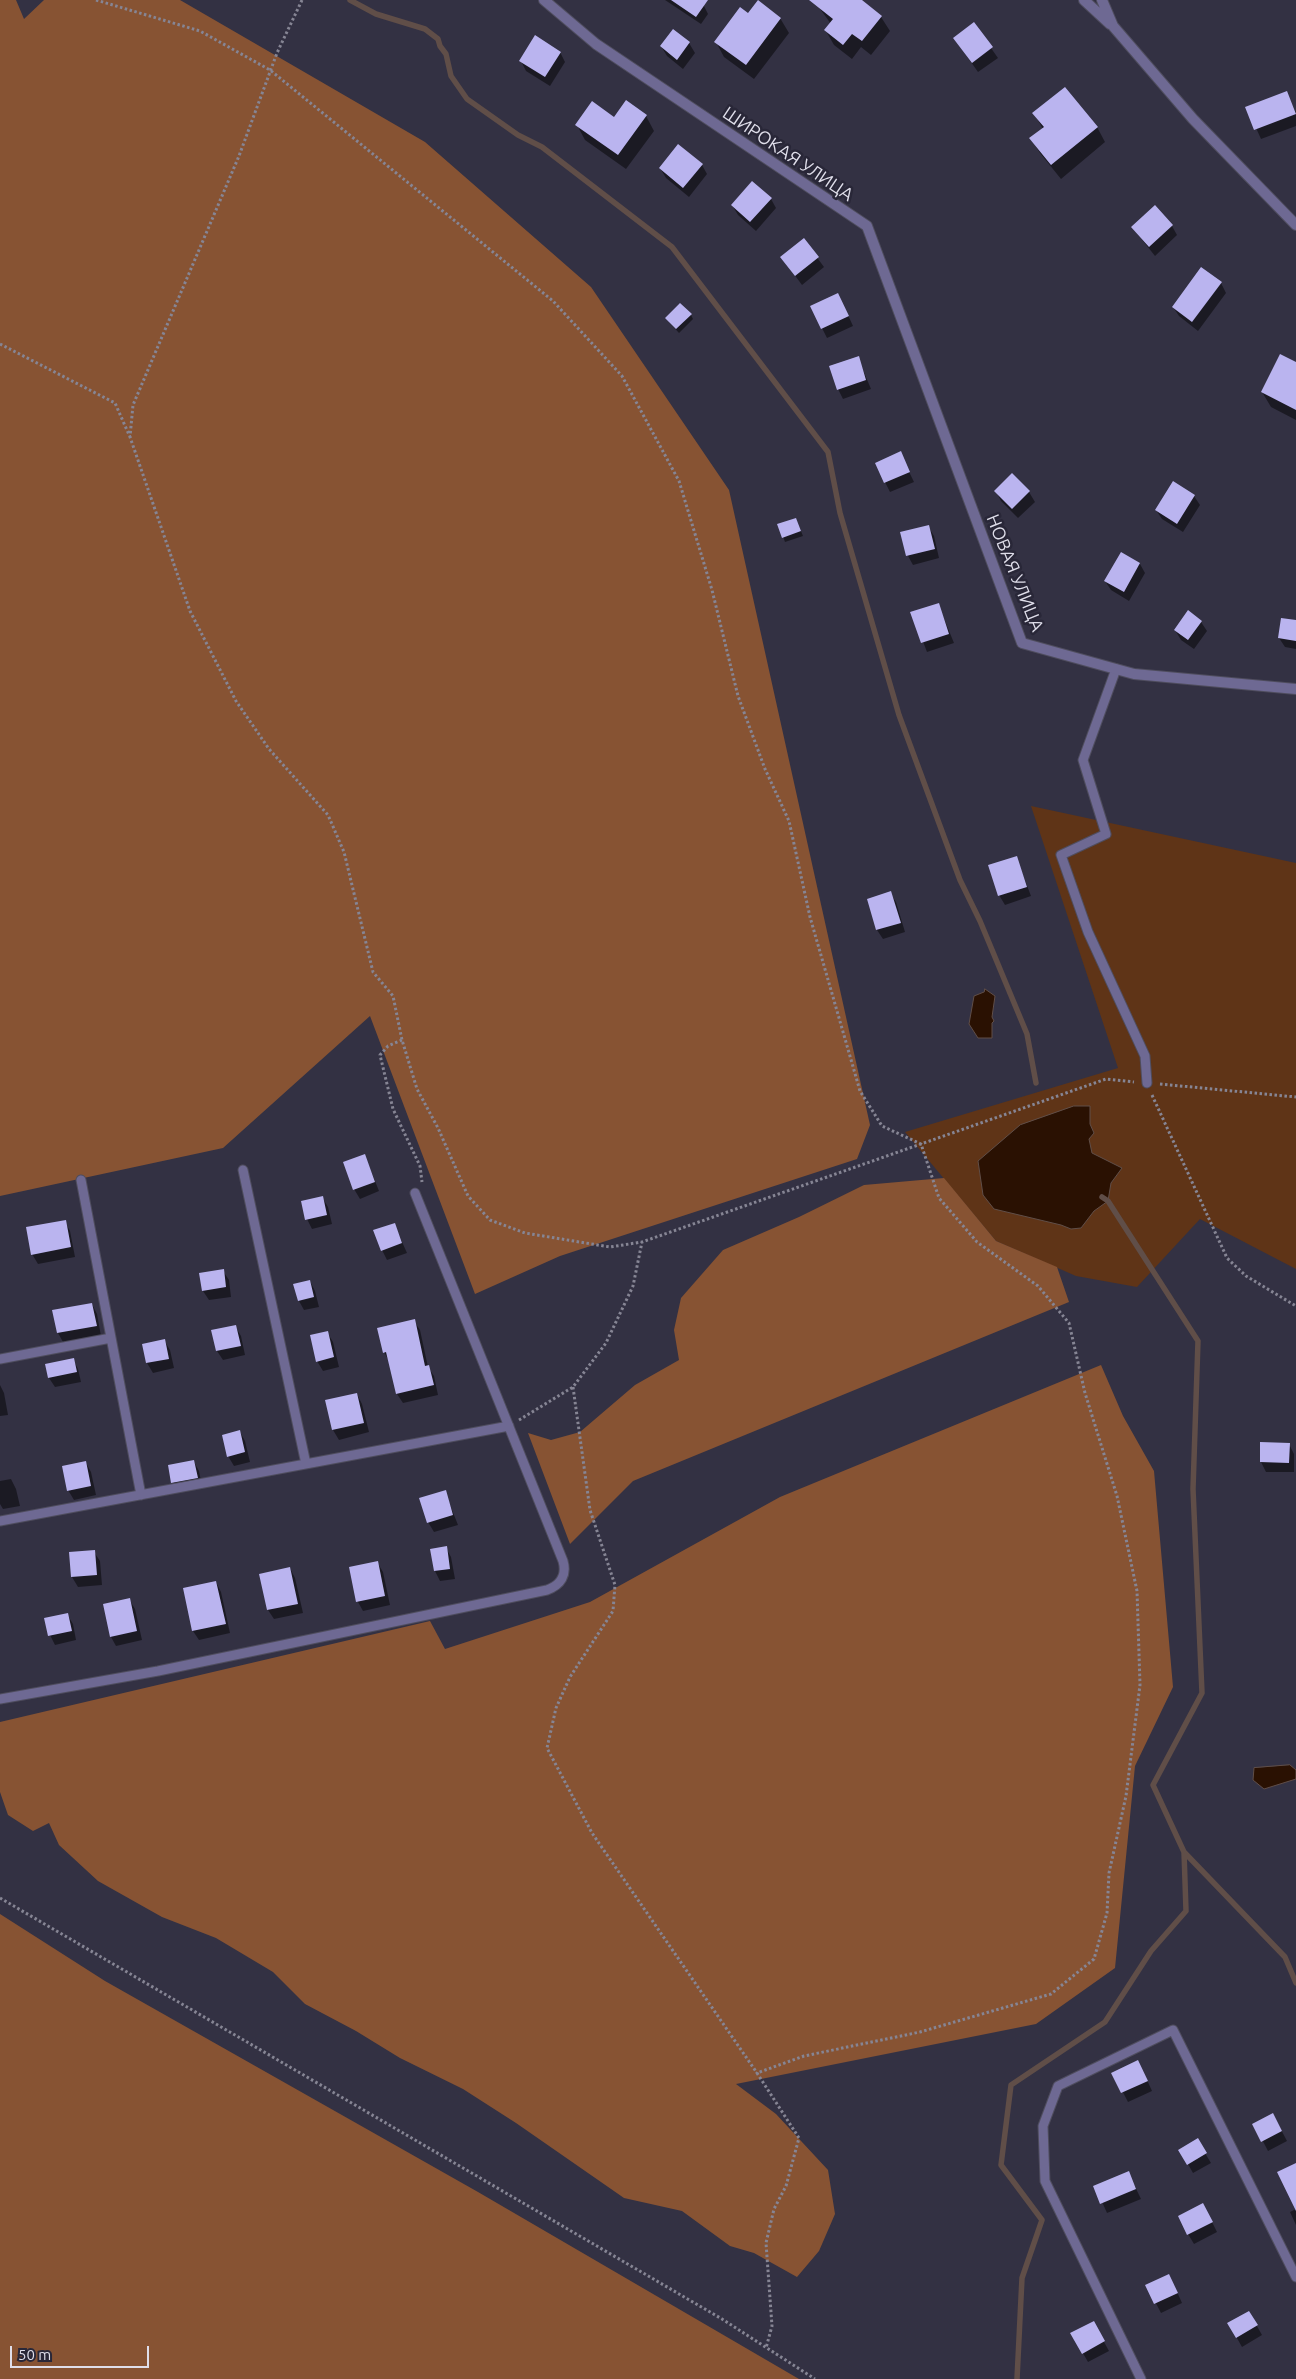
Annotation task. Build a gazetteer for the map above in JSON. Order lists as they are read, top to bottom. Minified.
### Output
{"streets":{"street":["ШИРОКАЯ УЛИЦА","НОВАЯ УЛИЦА"]},"crossings":[["ШИРОКАЯ УЛИЦА","НОВАЯ УЛИЦА"]],"scale_bar":"50 m"}
